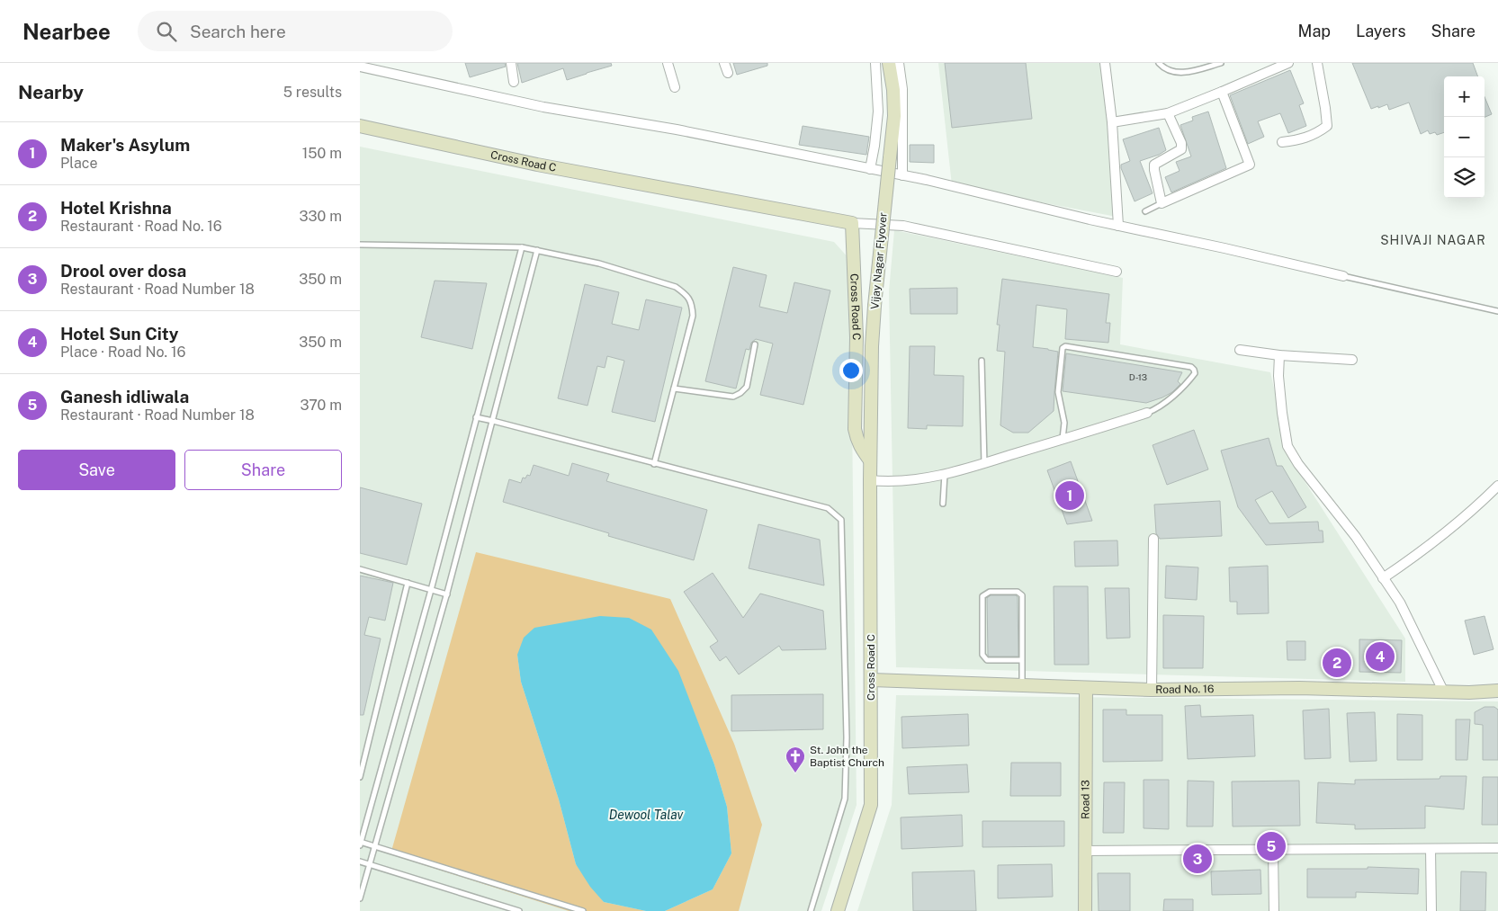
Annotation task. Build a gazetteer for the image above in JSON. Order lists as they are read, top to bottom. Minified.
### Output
{"streets":{"street":["Cross Road C","Vijay Nagar Flyover","Road No. 16","Road 13"]},"crossings":[["Cross Road C","Vijay Nagar Flyover"],["Cross Road C","Road No. 16"],["Road No. 16","Road 13"]],"districts":["SHIVAJI NAGAR"],"water":["Dewool Talav"],"places":{"church":["St. John the Baptist Church"]},"house_numbers":["D-13"],"page":{"header":"Nearbee","search":"Search here","nav":["Map","Layers","Share"],"heading":["Nearby","5 results"],"map_buttons":["+","−"],"list":[{"mark":"1","name":"Maker's Asylum","note":"Place","value":"150 m"},{"mark":"2","name":"Hotel Krishna","note":"Restaurant · Road No. 16","value":"330 m"},{"mark":"3","name":"Drool over dosa","note":"Restaurant · Road Number 18","value":"350 m"},{"mark":"4","name":"Hotel Sun City","note":"Place · Road No. 16","value":"350 m"},{"mark":"5","name":"Ganesh idliwala","note":"Restaurant · Road Number 18","value":"370 m"}],"buttons":["Save","Share"],"pins":["1","4","2","5","3"]}}
